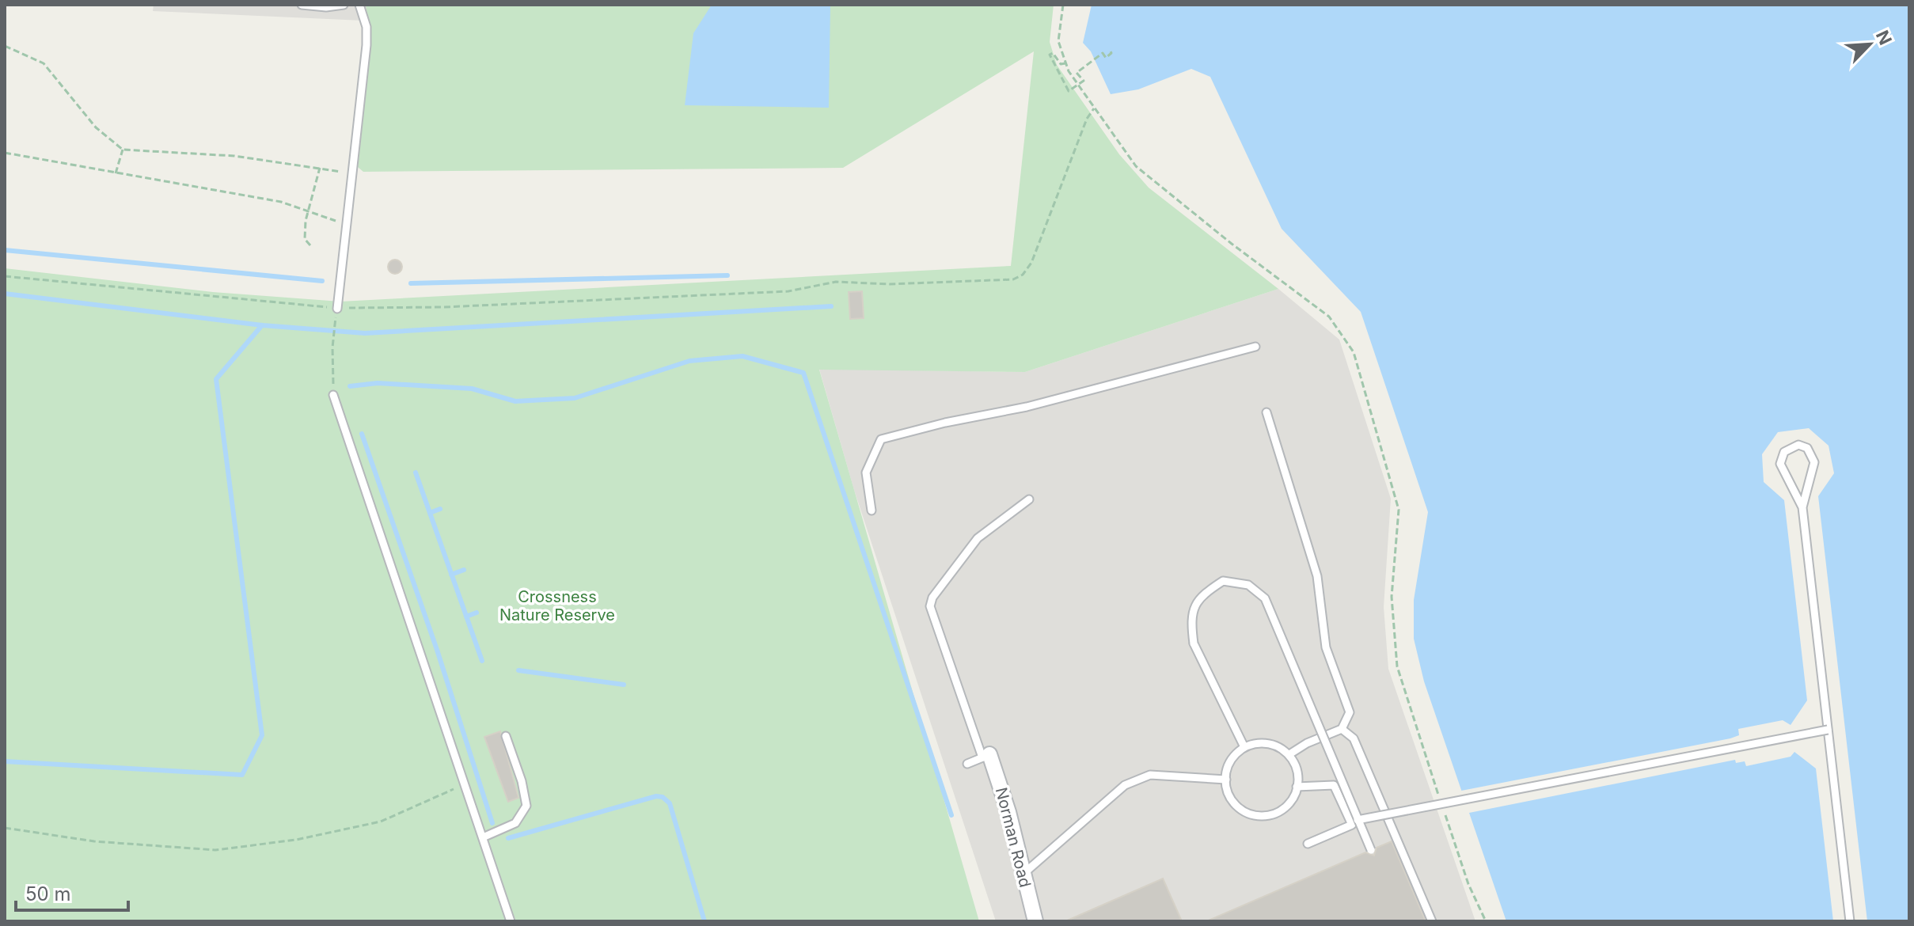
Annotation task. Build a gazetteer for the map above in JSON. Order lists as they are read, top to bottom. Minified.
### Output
{"streets":{"street":["Norman Road"]},"parks":["Crossness Nature Reserve"],"scale_bar":"50 m","north":"top right"}
